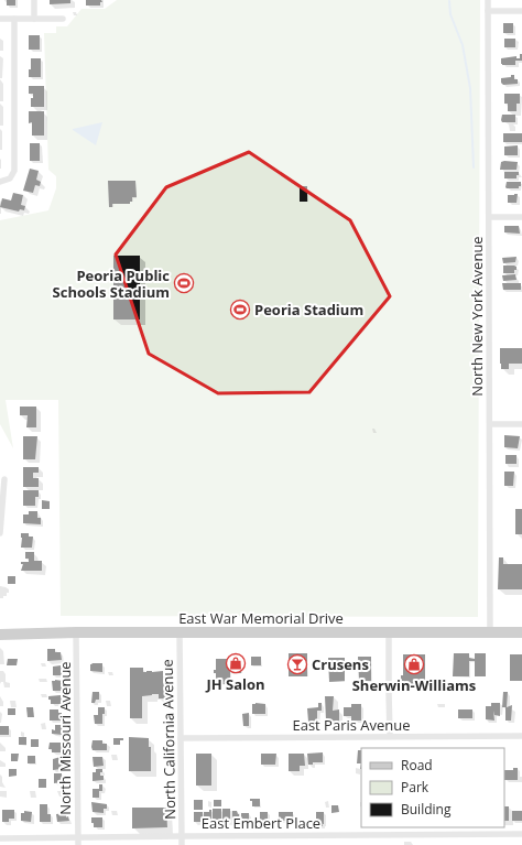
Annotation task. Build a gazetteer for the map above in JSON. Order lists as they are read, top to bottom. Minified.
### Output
{"streets":{"highway":["East War Memorial Drive"],"street":["North New York Avenue","East Paris Avenue","North Missouri Avenue","North California Avenue","East Embert Place"]},"crossings":[["North New York Avenue","East War Memorial Drive"],["East War Memorial Drive","North Missouri Avenue"],["East War Memorial Drive","North California Avenue"],["East Paris Avenue","North California Avenue"],["North Missouri Avenue","East Embert Place"],["North California Avenue","East Embert Place"]],"places":{"sports":["Peoria Public Schools Stadium","Peoria Stadium"],"shop":["JH Salon","Sherwin-Williams"],"bar":["Crusens"]},"legend":["Road","Park","Building"]}
